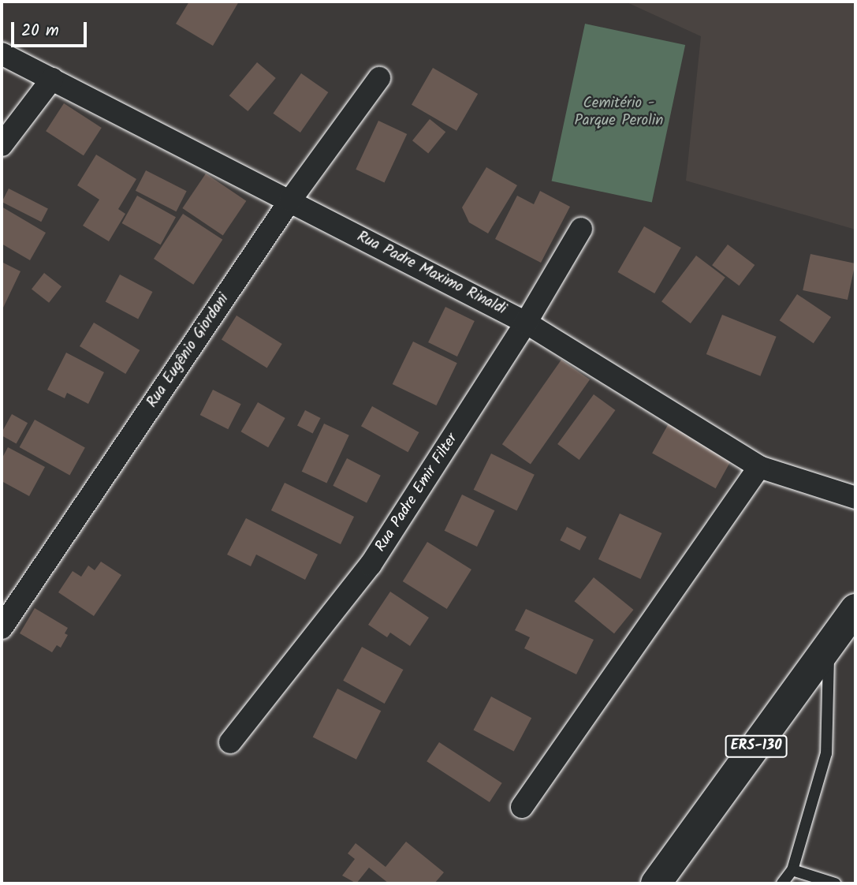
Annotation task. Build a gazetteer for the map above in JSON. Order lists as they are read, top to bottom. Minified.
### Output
{"streets":{"main road":["ERS-130"],"street":["Rua Padre Maximo Rinaldi","Rua Eugênio Giordani","Rua Padre Emir Filter"]},"crossings":[["Rua Padre Maximo Rinaldi","Rua Eugênio Giordani"],["Rua Padre Maximo Rinaldi","Rua Padre Emir Filter"]],"parks":["Cemitério - Parque Perolin"],"scale_bar":"20 m"}
